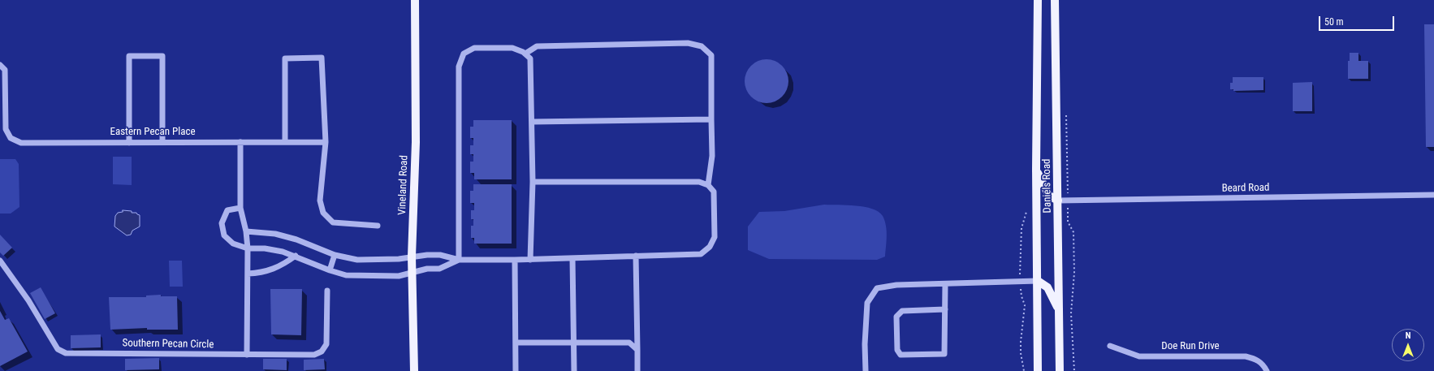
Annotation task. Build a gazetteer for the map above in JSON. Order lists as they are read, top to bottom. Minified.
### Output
{"streets":{"main road":["Vineland Road","Daniels Road"],"street":["Eastern Pecan Place","Beard Road","Southern Pecan Circle","Doe Run Drive"]},"crossings":[["Daniels Road","Beard Road"]],"scale_bar":"50 m","north":"top"}
